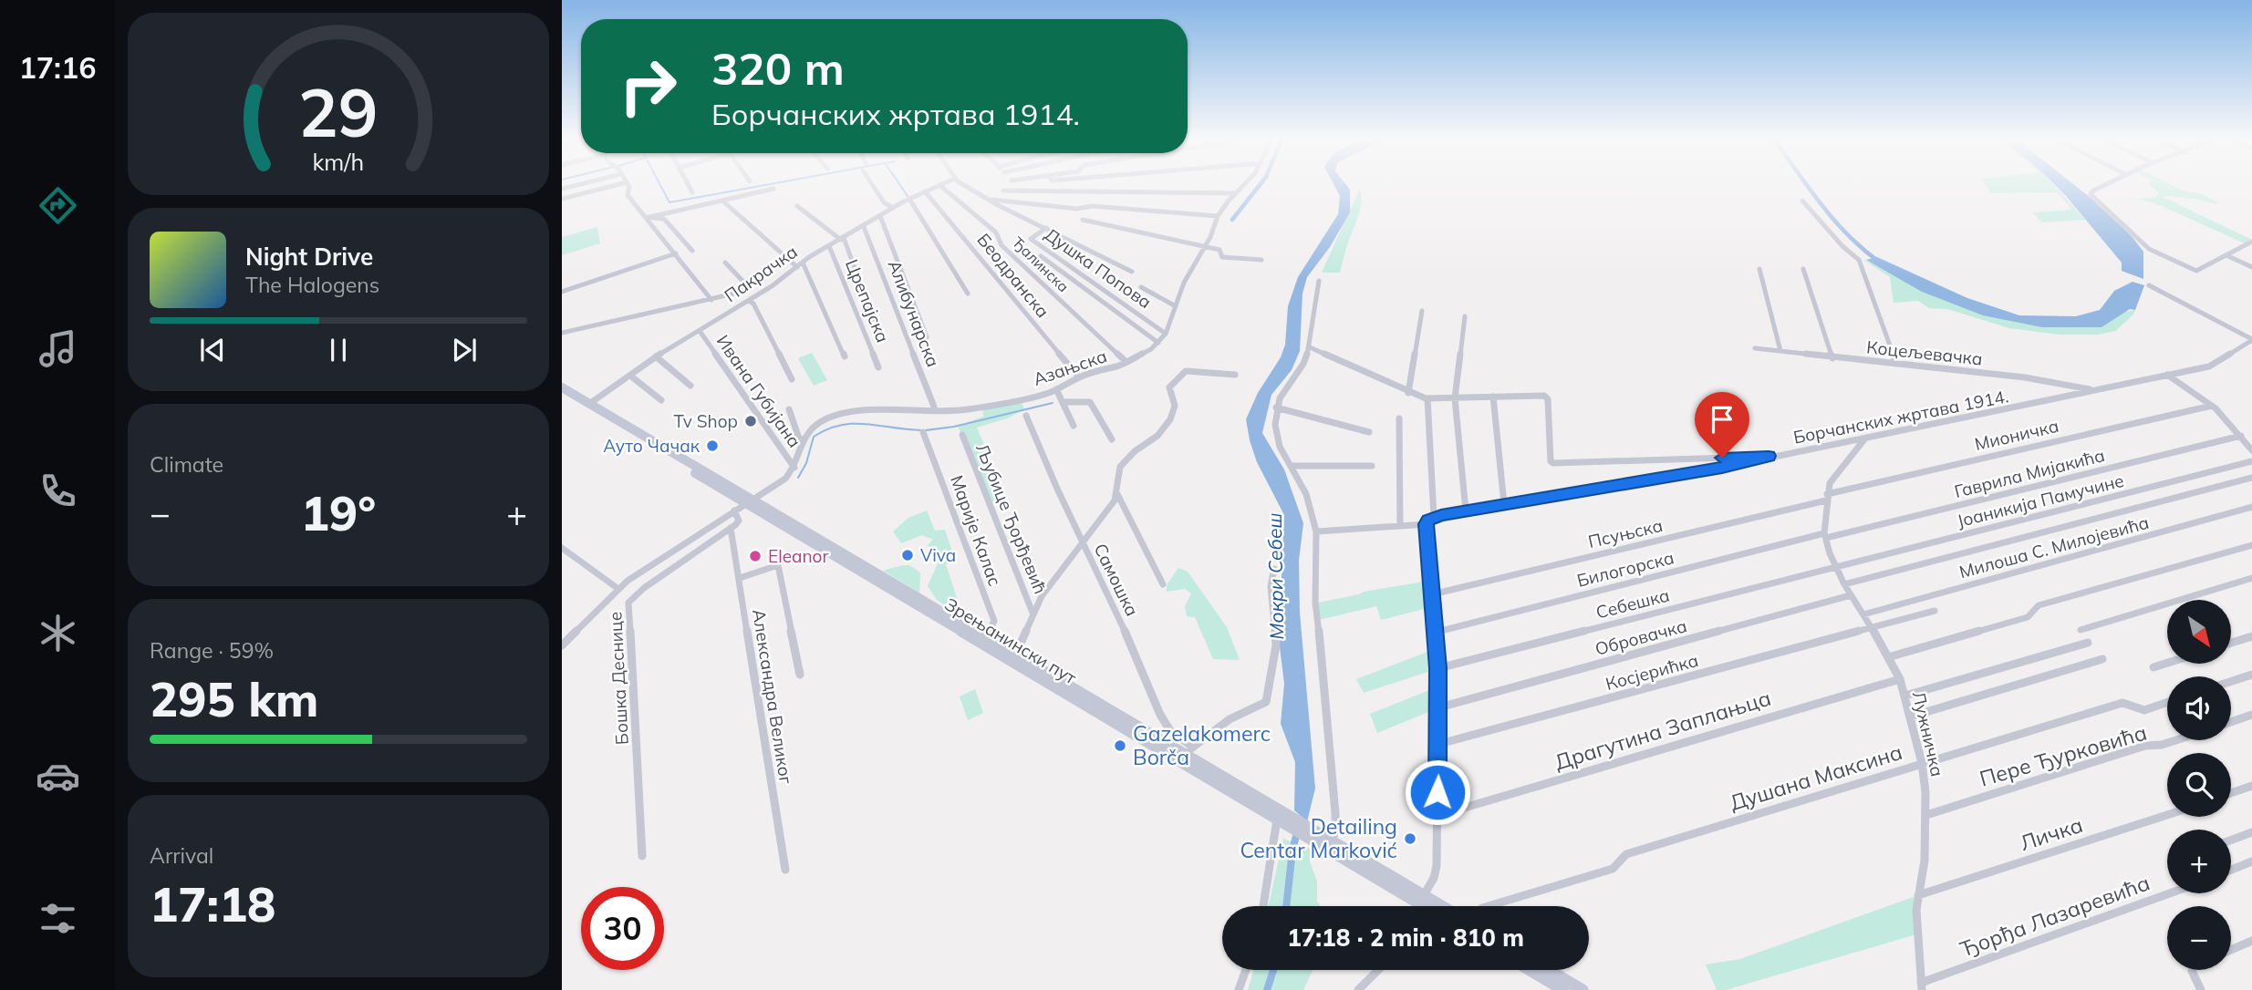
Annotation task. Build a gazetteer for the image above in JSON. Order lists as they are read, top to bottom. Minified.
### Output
{"streets":{"main road":["Зрењанински пут"],"street":["Ђалинска","Душка Попова","Пакрачка","Беодранска","Црепајска","Алибунарска","Коцељевачка","Азањска","Ивана Губијана","Борчанских жртава 1914.","Мионичка","Гаврила Мијакића","Јоаникија Памучине","Љубице Ђорђевић","Марије Калас","Псуњска","Милоша С. Милојевића","Билогорска","Самошка","Себешка","Обровачка","Косјерићка","Бошка Деснице","Александра Великог","Драгутина Заплањца","Лужничка","Пере Ђурковића","Душана Максина","Личка","Ђорђа Лазаревића"]},"crossings":[["Ђалинска","Азањска"],["Душка Попова","Азањска"],["Пакрачка","Беодранска"],["Пакрачка","Црепајска"],["Пакрачка","Алибунарска"],["Пакрачка","Ивана Губијана"],["Пакрачка","Зрењанински пут"],["Беодранска","Азањска"],["Алибунарска","Азањска"],["Коцељевачка","Борчанских жртава 1914."],["Борчанских жртава 1914.","Лужничка"],["Мионичка","Псуњска"],["Мионичка","Лужничка"],["Гаврила Мијакића","Билогорска"],["Гаврила Мијакића","Лужничка"],["Јоаникија Памучине","Себешка"],["Јоаникија Памучине","Лужничка"],["Марије Калас","Зрењанински пут"],["Псуњска","Лужничка"],["Милоша С. Милојевића","Лужничка"],["Билогорска","Лужничка"],["Самошка","Зрењанински пут"],["Себешка","Лужничка"],["Обровачка","Лужничка"],["Зрењанински пут","Бошка Деснице"],["Косјерићка","Лужничка"],["Бошка Деснице","Александра Великог"],["Драгутина Заплањца","Лужничка"],["Лужничка","Пере Ђурковића"],["Лужничка","Душана Максина"],["Лужничка","Личка"],["Лужничка","Ђорђа Лазаревића"]],"water":["Мокри Себеш"],"places":["Tv Shop","Ауто Чачак","Viva","Eleanor","Gazelakomerc Borča","Detailing Centar Marković"],"north":"bottom right","page":{"tabs":"17:16","turn":["320 m","Борчанских жртава 1914."],"song":["Night Drive","The Halogens"],"tile":["Climate",["Range · 59%","295 km"],["Arrival","17:18"]],"heat":["−","19°","+"],"map_buttons":["+","−"],"limit":"30","trip":"17:18 · 2 min · 810 m","gauge":["29","km/h"]}}
